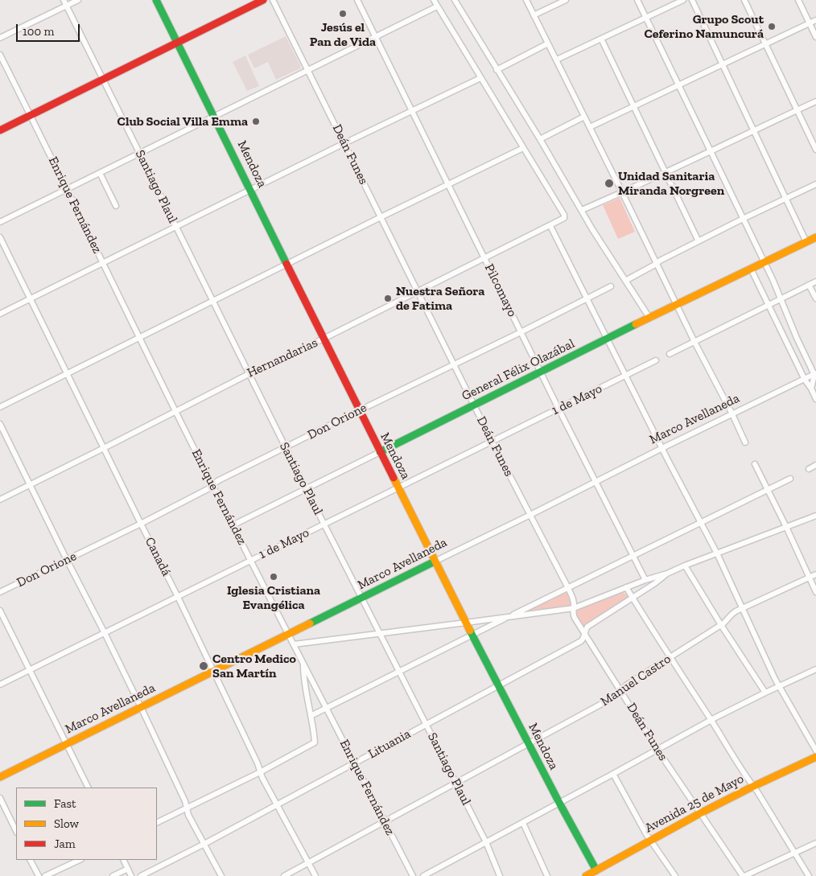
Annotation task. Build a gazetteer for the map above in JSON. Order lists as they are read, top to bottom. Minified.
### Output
{"streets":{"street":["Deán Funes","Mendoza","Santiago Plaul","Enrique Fernández","Pilcomayo","Hernandarias","General Félix Olazábal","1 de Mayo","Marco Avellaneda","Don Orione","Canadá","Manuel Castro","Lituania","Avenida 25 de Mayo"]},"crossings":[["Deán Funes","Hernandarias"],["Deán Funes","General Félix Olazábal"],["Deán Funes","1 de Mayo"],["Deán Funes","Marco Avellaneda"],["Deán Funes","Don Orione"],["Deán Funes","Manuel Castro"],["Deán Funes","Lituania"],["Deán Funes","Avenida 25 de Mayo"],["Mendoza","Hernandarias"],["Mendoza","General Félix Olazábal"],["Mendoza","1 de Mayo"],["Mendoza","Marco Avellaneda"],["Mendoza","Don Orione"],["Mendoza","Manuel Castro"],["Mendoza","Lituania"],["Mendoza","Avenida 25 de Mayo"],["Santiago Plaul","Hernandarias"],["Santiago Plaul","General Félix Olazábal"],["Santiago Plaul","1 de Mayo"],["Santiago Plaul","Marco Avellaneda"],["Santiago Plaul","Don Orione"],["Santiago Plaul","Manuel Castro"],["Santiago Plaul","Lituania"],["Enrique Fernández","Hernandarias"],["Enrique Fernández","General Félix Olazábal"],["Enrique Fernández","1 de Mayo"],["Enrique Fernández","Marco Avellaneda"],["Enrique Fernández","Don Orione"],["Enrique Fernández","Manuel Castro"],["Enrique Fernández","Lituania"],["Pilcomayo","Hernandarias"],["Pilcomayo","General Félix Olazábal"],["Pilcomayo","1 de Mayo"],["Pilcomayo","Marco Avellaneda"],["Pilcomayo","Don Orione"],["Hernandarias","Canadá"],["1 de Mayo","Canadá"],["Marco Avellaneda","Canadá"],["Don Orione","Canadá"],["Canadá","Manuel Castro"],["Canadá","Lituania"]],"places":["Jesús el Pan de Vida","Grupo Scout Ceferino Namuncurá","Club Social Villa Emma","Unidad Sanitaria Miranda Norgreen","Nuestra Señora de Fatima","Iglesia Cristiana Evangélica","Centro Medico San Martín"],"legend":["Fast","Slow","Jam"],"scale_bar":"100 m"}
